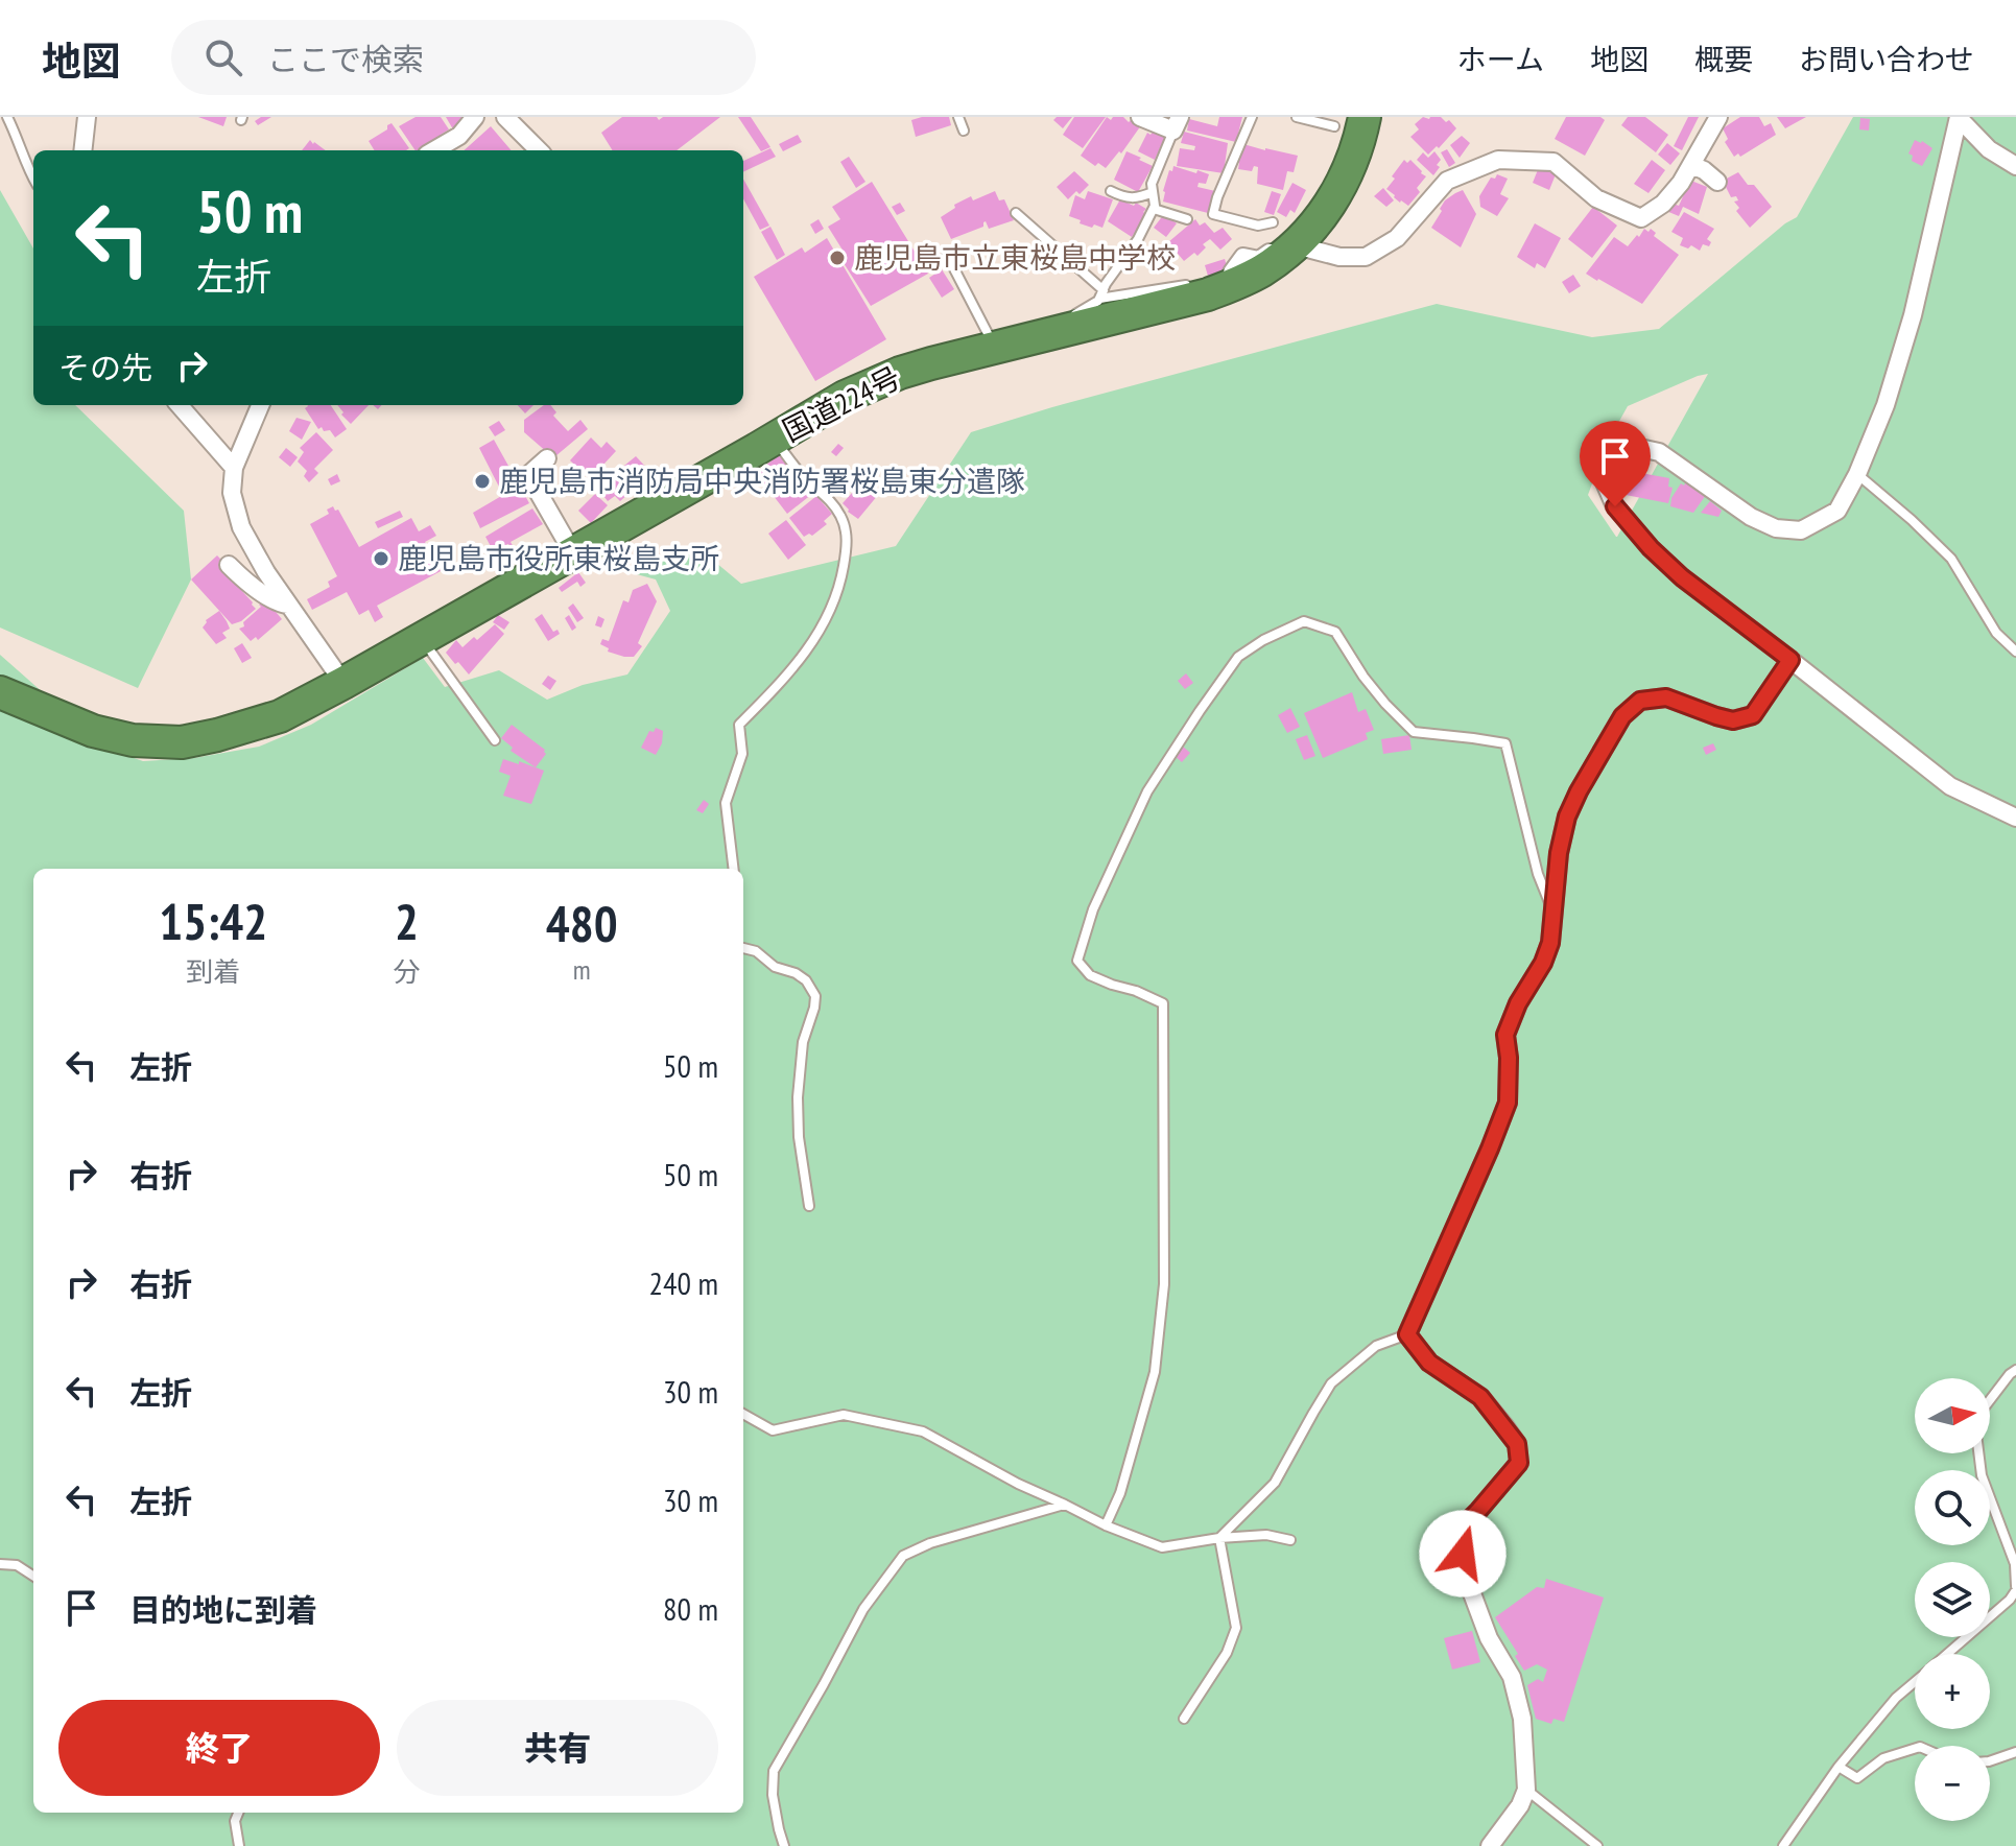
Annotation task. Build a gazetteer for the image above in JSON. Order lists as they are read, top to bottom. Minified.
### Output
{"streets":{"highway":["国道224号"]},"places":["鹿児島市立東桜島中学校","鹿児島市消防局中央消防署桜島東分遣隊","鹿児島市役所東桜島支所"],"north":"right","page":{"header":"地図","search":"ここで検索","nav":["ホーム","地図","概要","お問い合わせ"],"turn":["50 m","左折"],"then":"その先","eta":["15:42","到着","2","分","480","m"],"list":[{"name":"左折","value":"50 m"},{"name":"右折","value":"50 m"},{"name":"右折","value":"240 m"},{"name":"左折","value":"30 m"},{"name":"左折","value":"30 m"},{"name":"目的地に到着","value":"80 m"}],"map_buttons":["+","−"],"buttons":["終了","共有"]}}
